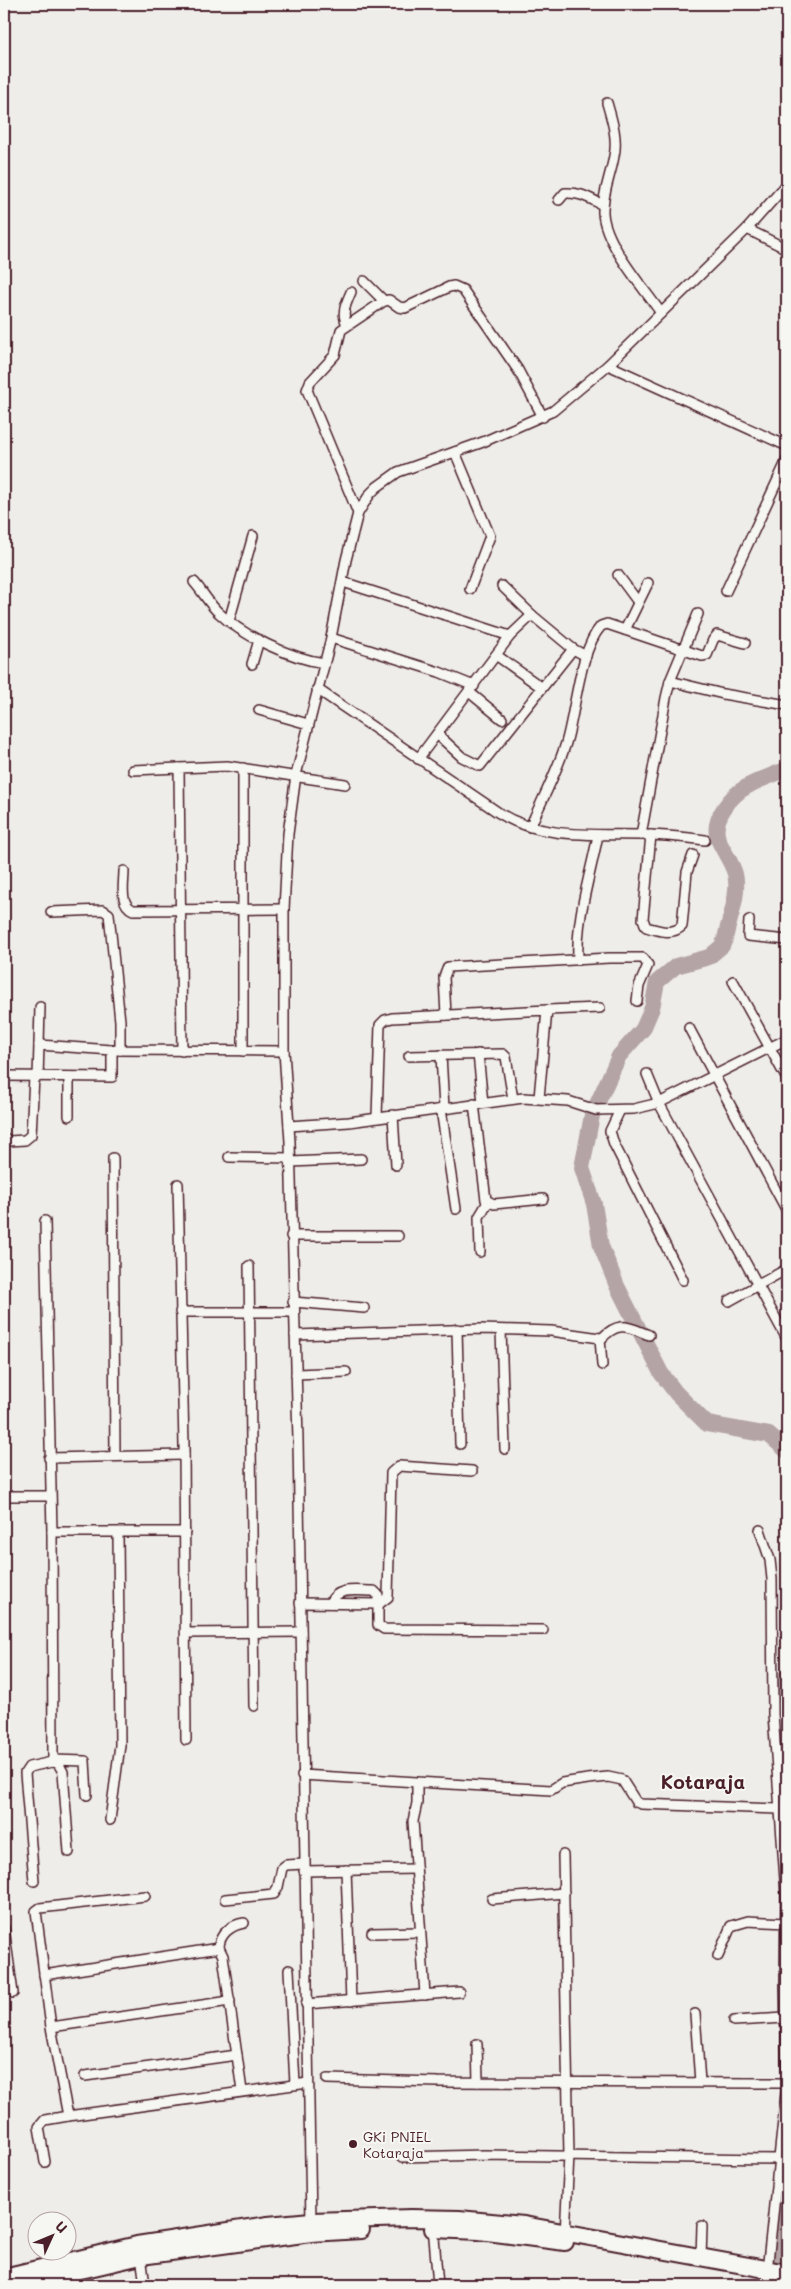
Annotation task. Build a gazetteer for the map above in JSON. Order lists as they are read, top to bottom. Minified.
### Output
{"districts":["Kotaraja"],"places":["GKi PNIEL Kotaraja"],"north":"top right"}
